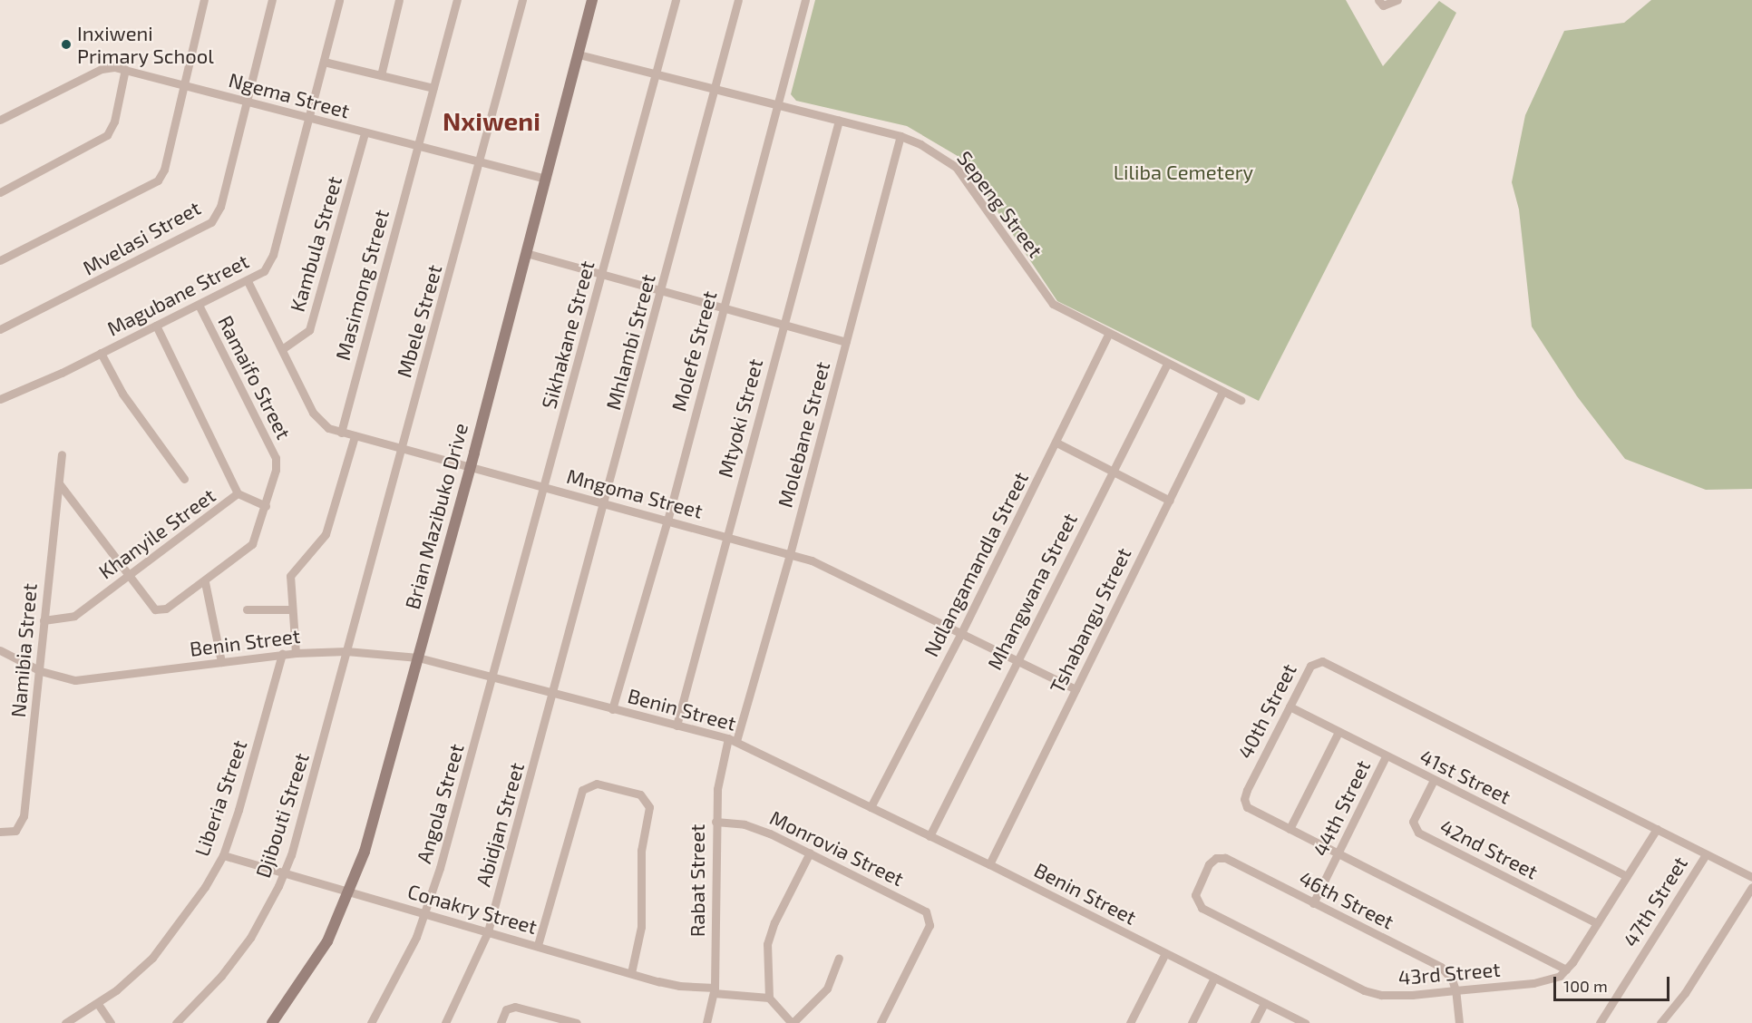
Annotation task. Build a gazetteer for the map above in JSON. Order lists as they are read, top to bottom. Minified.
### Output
{"streets":{"street":["Ngema Street","Sepeng Street","Mvelasi Street","Kambula Street","Masimong Street","Magubane Street","Mbele Street","Sikhakane Street","Mhlambi Street","Molefe Street","Ramaifo Street","Mtyoki Street","Molebane Street","Mngoma Street","Brian Mazibuko Drive","Khanyile Street","Ndlangamandla Street","Mhangwana Street","Tshabangu Street","Benin Street","Namibia Street","40th Street","41st Street","Liberia Street","Angola Street","44th Street","Djibouti Street","Abidjan Street","Monrovia Street","42nd Street","Rabat Street","46th Street","47th Street","Conakry Street","43rd Street"]},"crossings":[["Ngema Street","Mvelasi Street"],["Ngema Street","Kambula Street"],["Ngema Street","Masimong Street"],["Ngema Street","Magubane Street"],["Ngema Street","Mbele Street"],["Ngema Street","Brian Mazibuko Drive"],["Sepeng Street","Sikhakane Street"],["Sepeng Street","Mhlambi Street"],["Sepeng Street","Molefe Street"],["Sepeng Street","Mtyoki Street"],["Sepeng Street","Molebane Street"],["Sepeng Street","Brian Mazibuko Drive"],["Sepeng Street","Ndlangamandla Street"],["Sepeng Street","Mhangwana Street"],["Sepeng Street","Tshabangu Street"],["Kambula Street","Mngoma Street"],["Masimong Street","Mngoma Street"],["Magubane Street","Ramaifo Street"],["Magubane Street","Mngoma Street"],["Magubane Street","Khanyile Street"],["Mbele Street","Mngoma Street"],["Mbele Street","Benin Street"],["Mbele Street","Djibouti Street"],["Sikhakane Street","Mngoma Street"],["Sikhakane Street","Benin Street"],["Sikhakane Street","Angola Street"],["Mhlambi Street","Mngoma Street"],["Mhlambi Street","Benin Street"],["Mhlambi Street","Abidjan Street"],["Molefe Street","Mngoma Street"],["Molefe Street","Benin Street"],["Ramaifo Street","Khanyile Street"],["Ramaifo Street","Namibia Street"],["Mtyoki Street","Mngoma Street"],["Mtyoki Street","Benin Street"],["Molebane Street","Mngoma Street"],["Molebane Street","Benin Street"],["Molebane Street","Rabat Street"],["Mngoma Street","Brian Mazibuko Drive"],["Mngoma Street","Ndlangamandla Street"],["Mngoma Street","Mhangwana Street"],["Mngoma Street","Tshabangu Street"],["Brian Mazibuko Drive","Benin Street"],["Brian Mazibuko Drive","Conakry Street"],["Khanyile Street","Namibia Street"],["Ndlangamandla Street","Benin Street"],["Mhangwana Street","Benin Street"],["Tshabangu Street","Benin Street"],["Benin Street","Namibia Street"],["Benin Street","Liberia Street"],["Benin Street","Angola Street"],["Benin Street","Djibouti Street"],["Benin Street","Abidjan Street"],["Benin Street","Rabat Street"],["40th Street","41st Street"],["40th Street","44th Street"],["40th Street","47th Street"],["40th Street","43rd Street"],["41st Street","44th Street"],["41st Street","42nd Street"],["Liberia Street","Conakry Street"],["Angola Street","Conakry Street"],["44th Street","46th Street"],["Djibouti Street","Conakry Street"],["Abidjan Street","Conakry Street"],["Monrovia Street","Rabat Street"],["Rabat Street","Conakry Street"],["46th Street","43rd Street"]],"districts":["Nxiweni"],"parks":["Liliba Cemetery"],"places":["Inxiweni Primary School"],"scale_bar":"100 m"}
